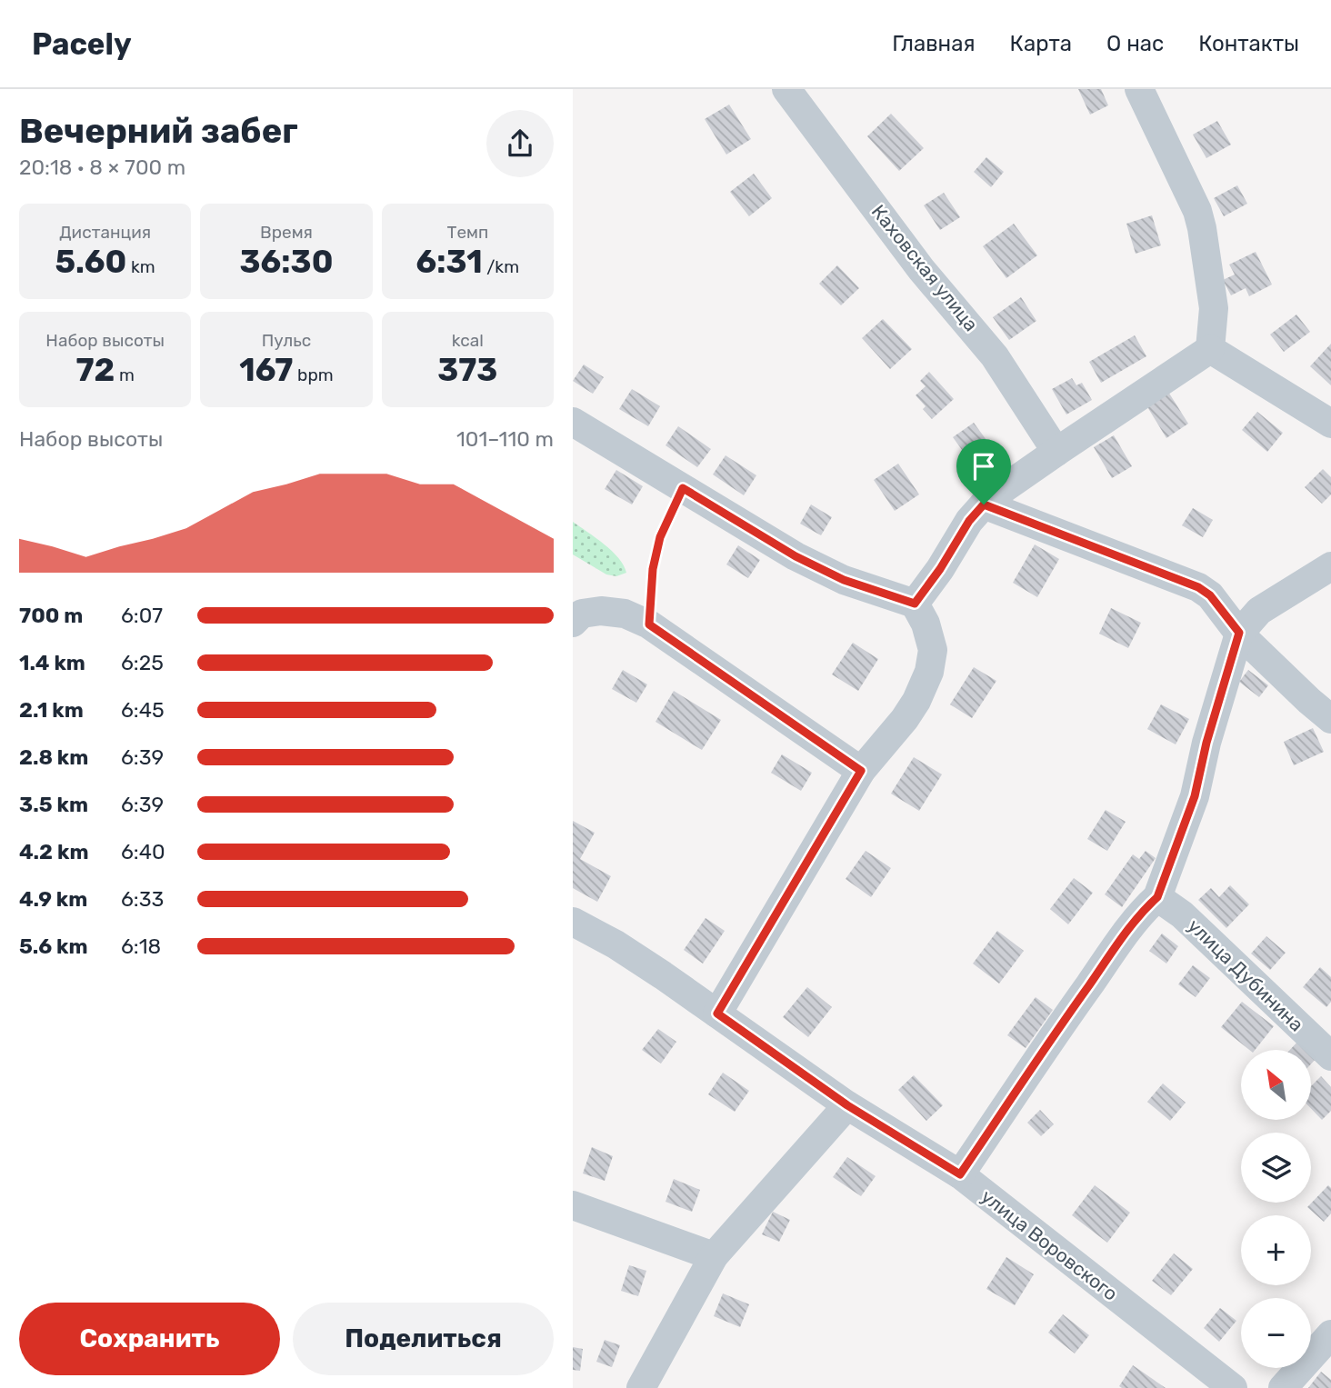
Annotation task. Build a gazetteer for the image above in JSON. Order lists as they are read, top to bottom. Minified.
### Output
{"streets":{"street":["Каховская улица","улица Дубинина","улица Воровского"]},"north":"top left","page":{"header":"Pacely","nav":["Главная","Карта","О нас","Контакты"],"heading":["Вечерний забег","20:18 · 8 × 700 m"],"stats":[["Дистанция","5.60 km"],["Время","36:30"],["Темп","6:31 /km"],["Набор высоты","72 m"],["Пульс","167 bpm"],["kcal","373"]],"chart":["Набор высоты","101–110 m"],"list":[{"name":"700 m","note":"6:07"},{"name":"1.4 km","note":"6:25"},{"name":"2.1 km","note":"6:45"},{"name":"2.8 km","note":"6:39"},{"name":"3.5 km","note":"6:39"},{"name":"4.2 km","note":"6:40"},{"name":"4.9 km","note":"6:33"},{"name":"5.6 km","note":"6:18"}],"map_buttons":["+","−"],"buttons":["Сохранить","Поделиться"]}}
